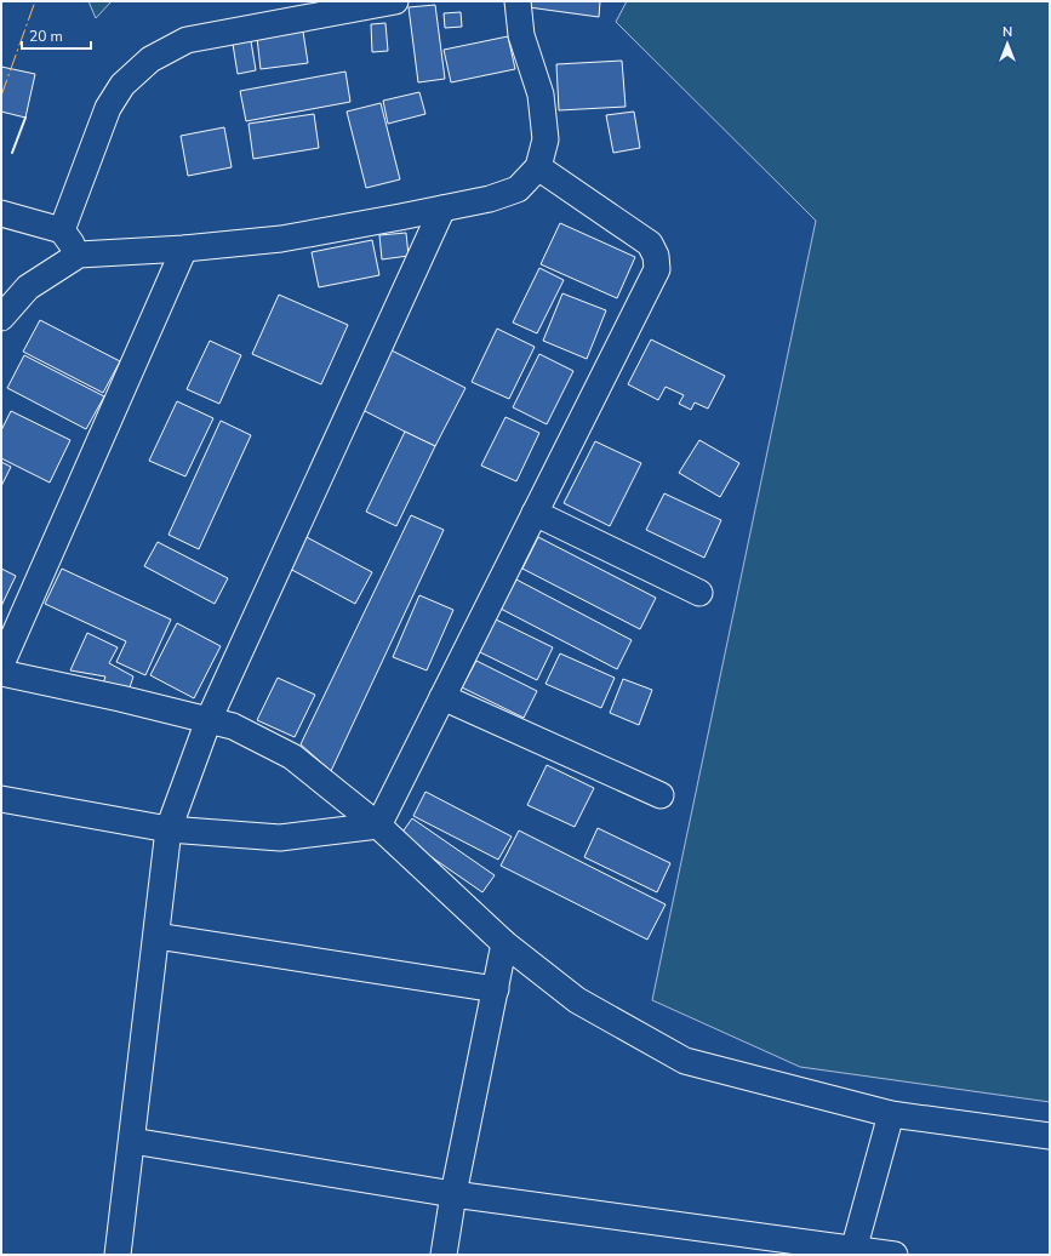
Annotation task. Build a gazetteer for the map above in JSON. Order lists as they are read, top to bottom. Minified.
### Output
{"scale_bar":"20 m","north":"top"}
